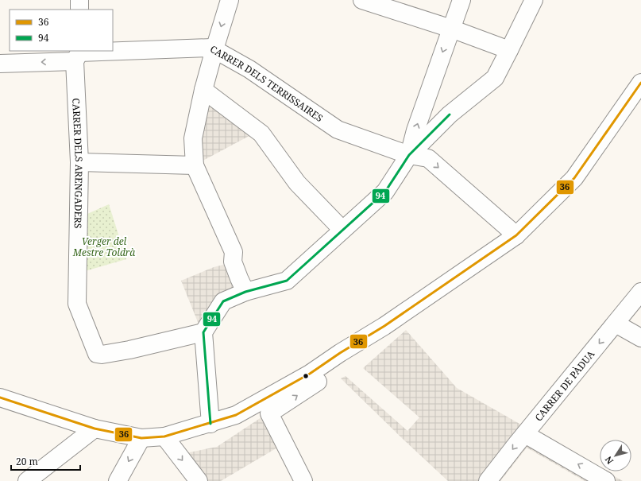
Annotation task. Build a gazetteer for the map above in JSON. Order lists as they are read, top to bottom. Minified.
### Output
{"streets":{"street":["CARRER DELS TERRISSAIRES","CARRER DELS ARENGADERS","CARRER DE PÀDUA"]},"crossings":[["CARRER DELS TERRISSAIRES","CARRER DELS ARENGADERS"]],"parks":["Verger del Mestre Toldrà"],"lines":["transit line 36","transit line 94"],"legend":["36","94"],"scale_bar":"20 m","north":"bottom left"}
